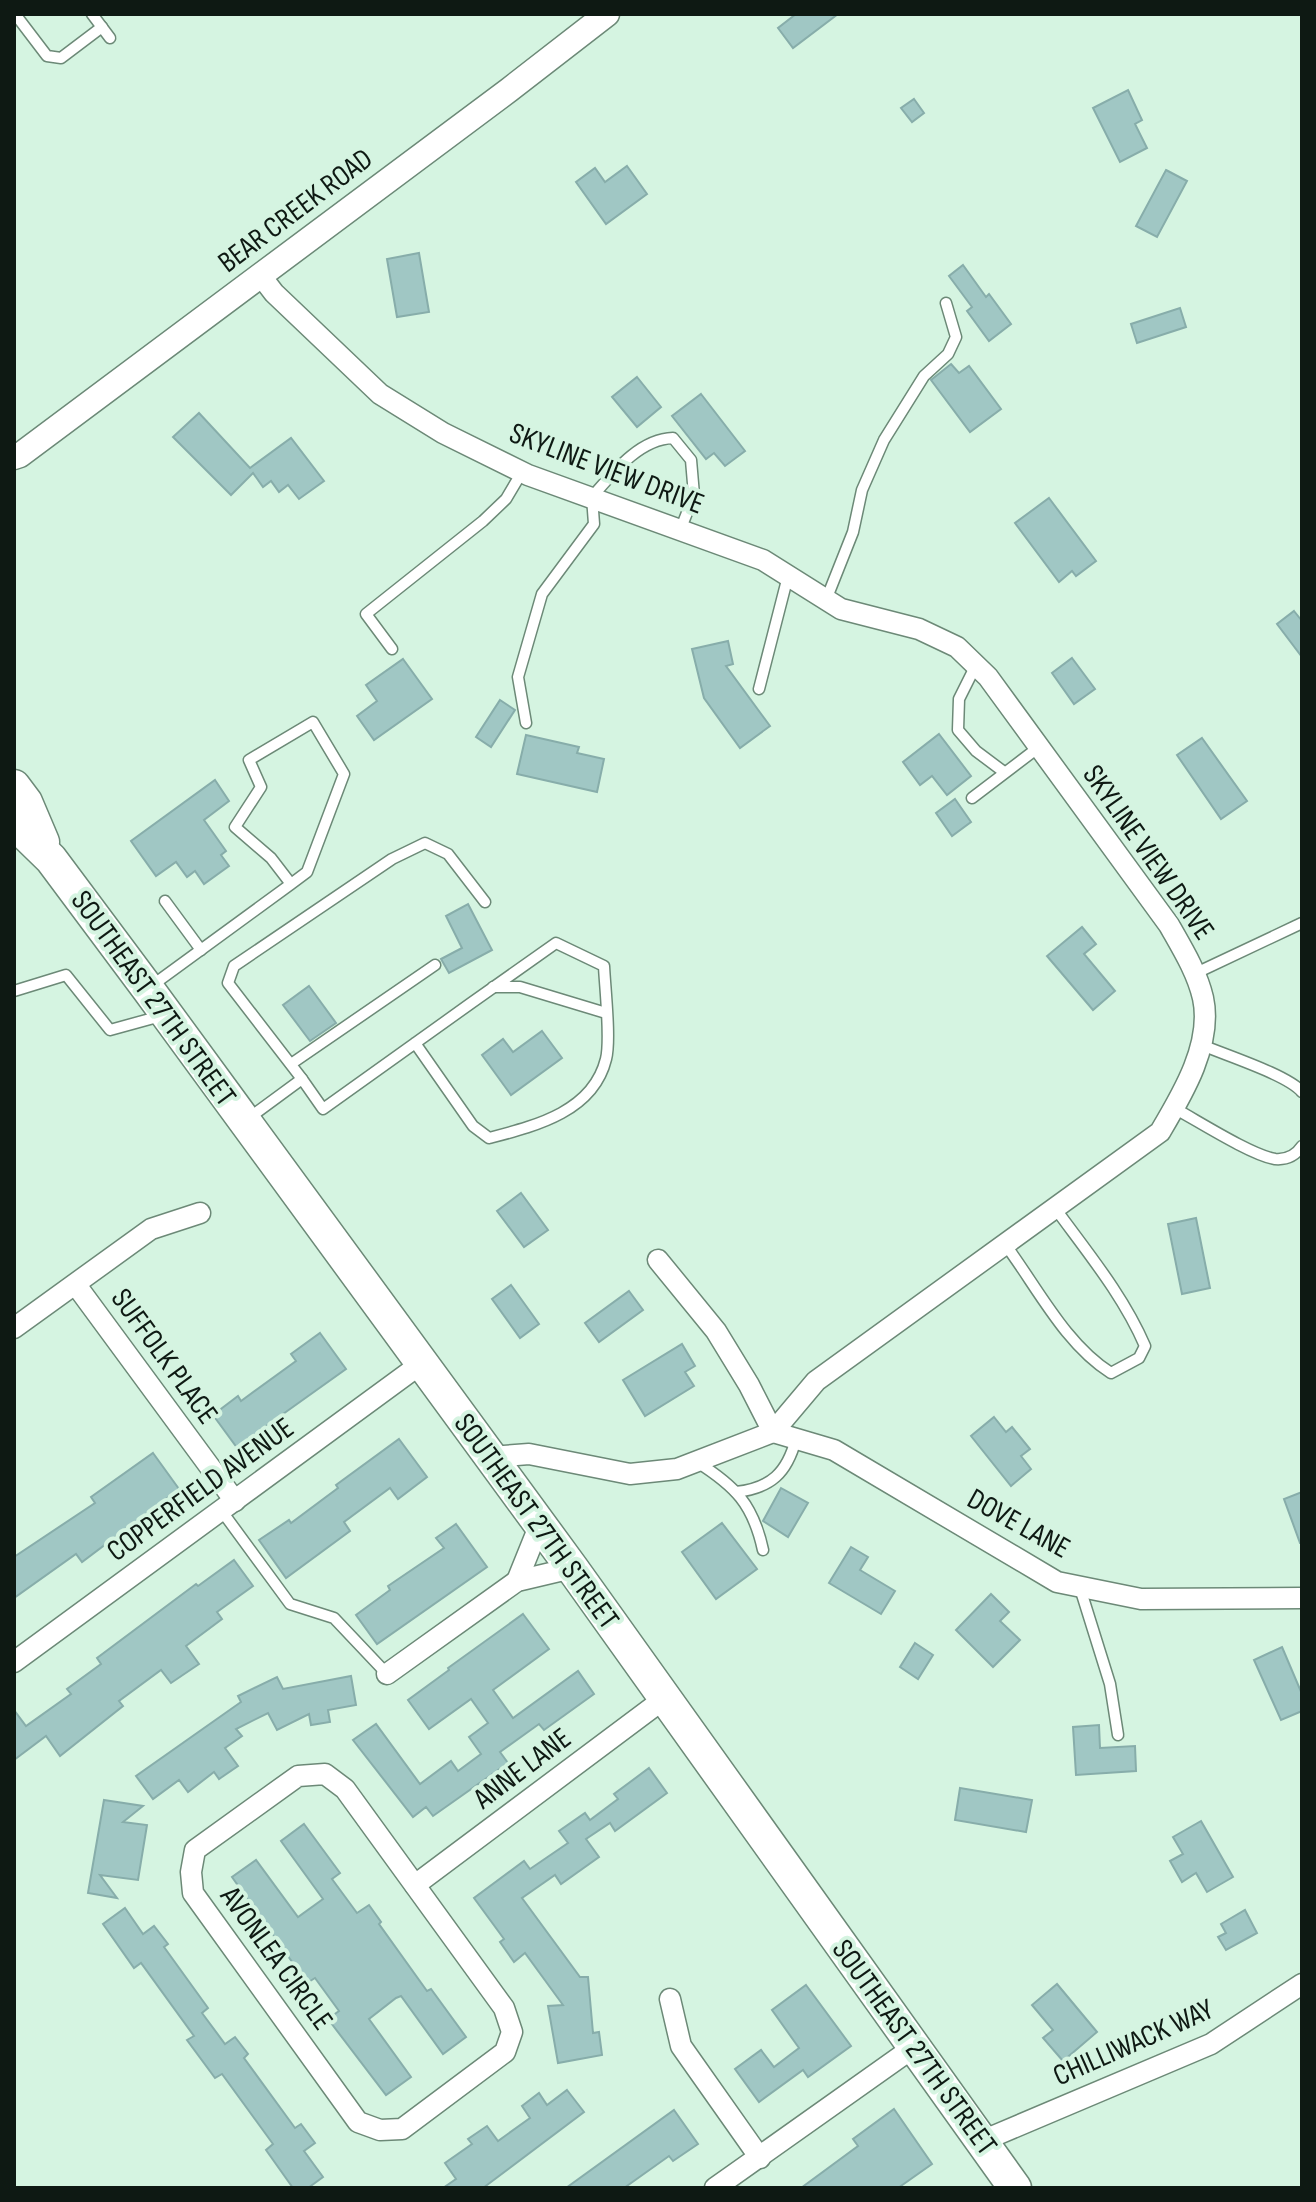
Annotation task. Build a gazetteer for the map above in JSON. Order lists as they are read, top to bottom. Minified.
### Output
{"streets":{"main road":["SOUTHEAST 27TH STREET"],"street":["BEAR CREEK ROAD","SKYLINE VIEW DRIVE","SUFFOLK PLACE","COPPERFIELD AVENUE","DOVE LANE","ANNE LANE","AVONLEA CIRCLE","CHILLIWACK WAY"]},"crossings":[["BEAR CREEK ROAD","SKYLINE VIEW DRIVE"],["SKYLINE VIEW DRIVE","SOUTHEAST 27TH STREET"],["SKYLINE VIEW DRIVE","DOVE LANE"],["SOUTHEAST 27TH STREET","COPPERFIELD AVENUE"],["SOUTHEAST 27TH STREET","ANNE LANE"],["SOUTHEAST 27TH STREET","CHILLIWACK WAY"],["SUFFOLK PLACE","COPPERFIELD AVENUE"],["ANNE LANE","AVONLEA CIRCLE"]]}
